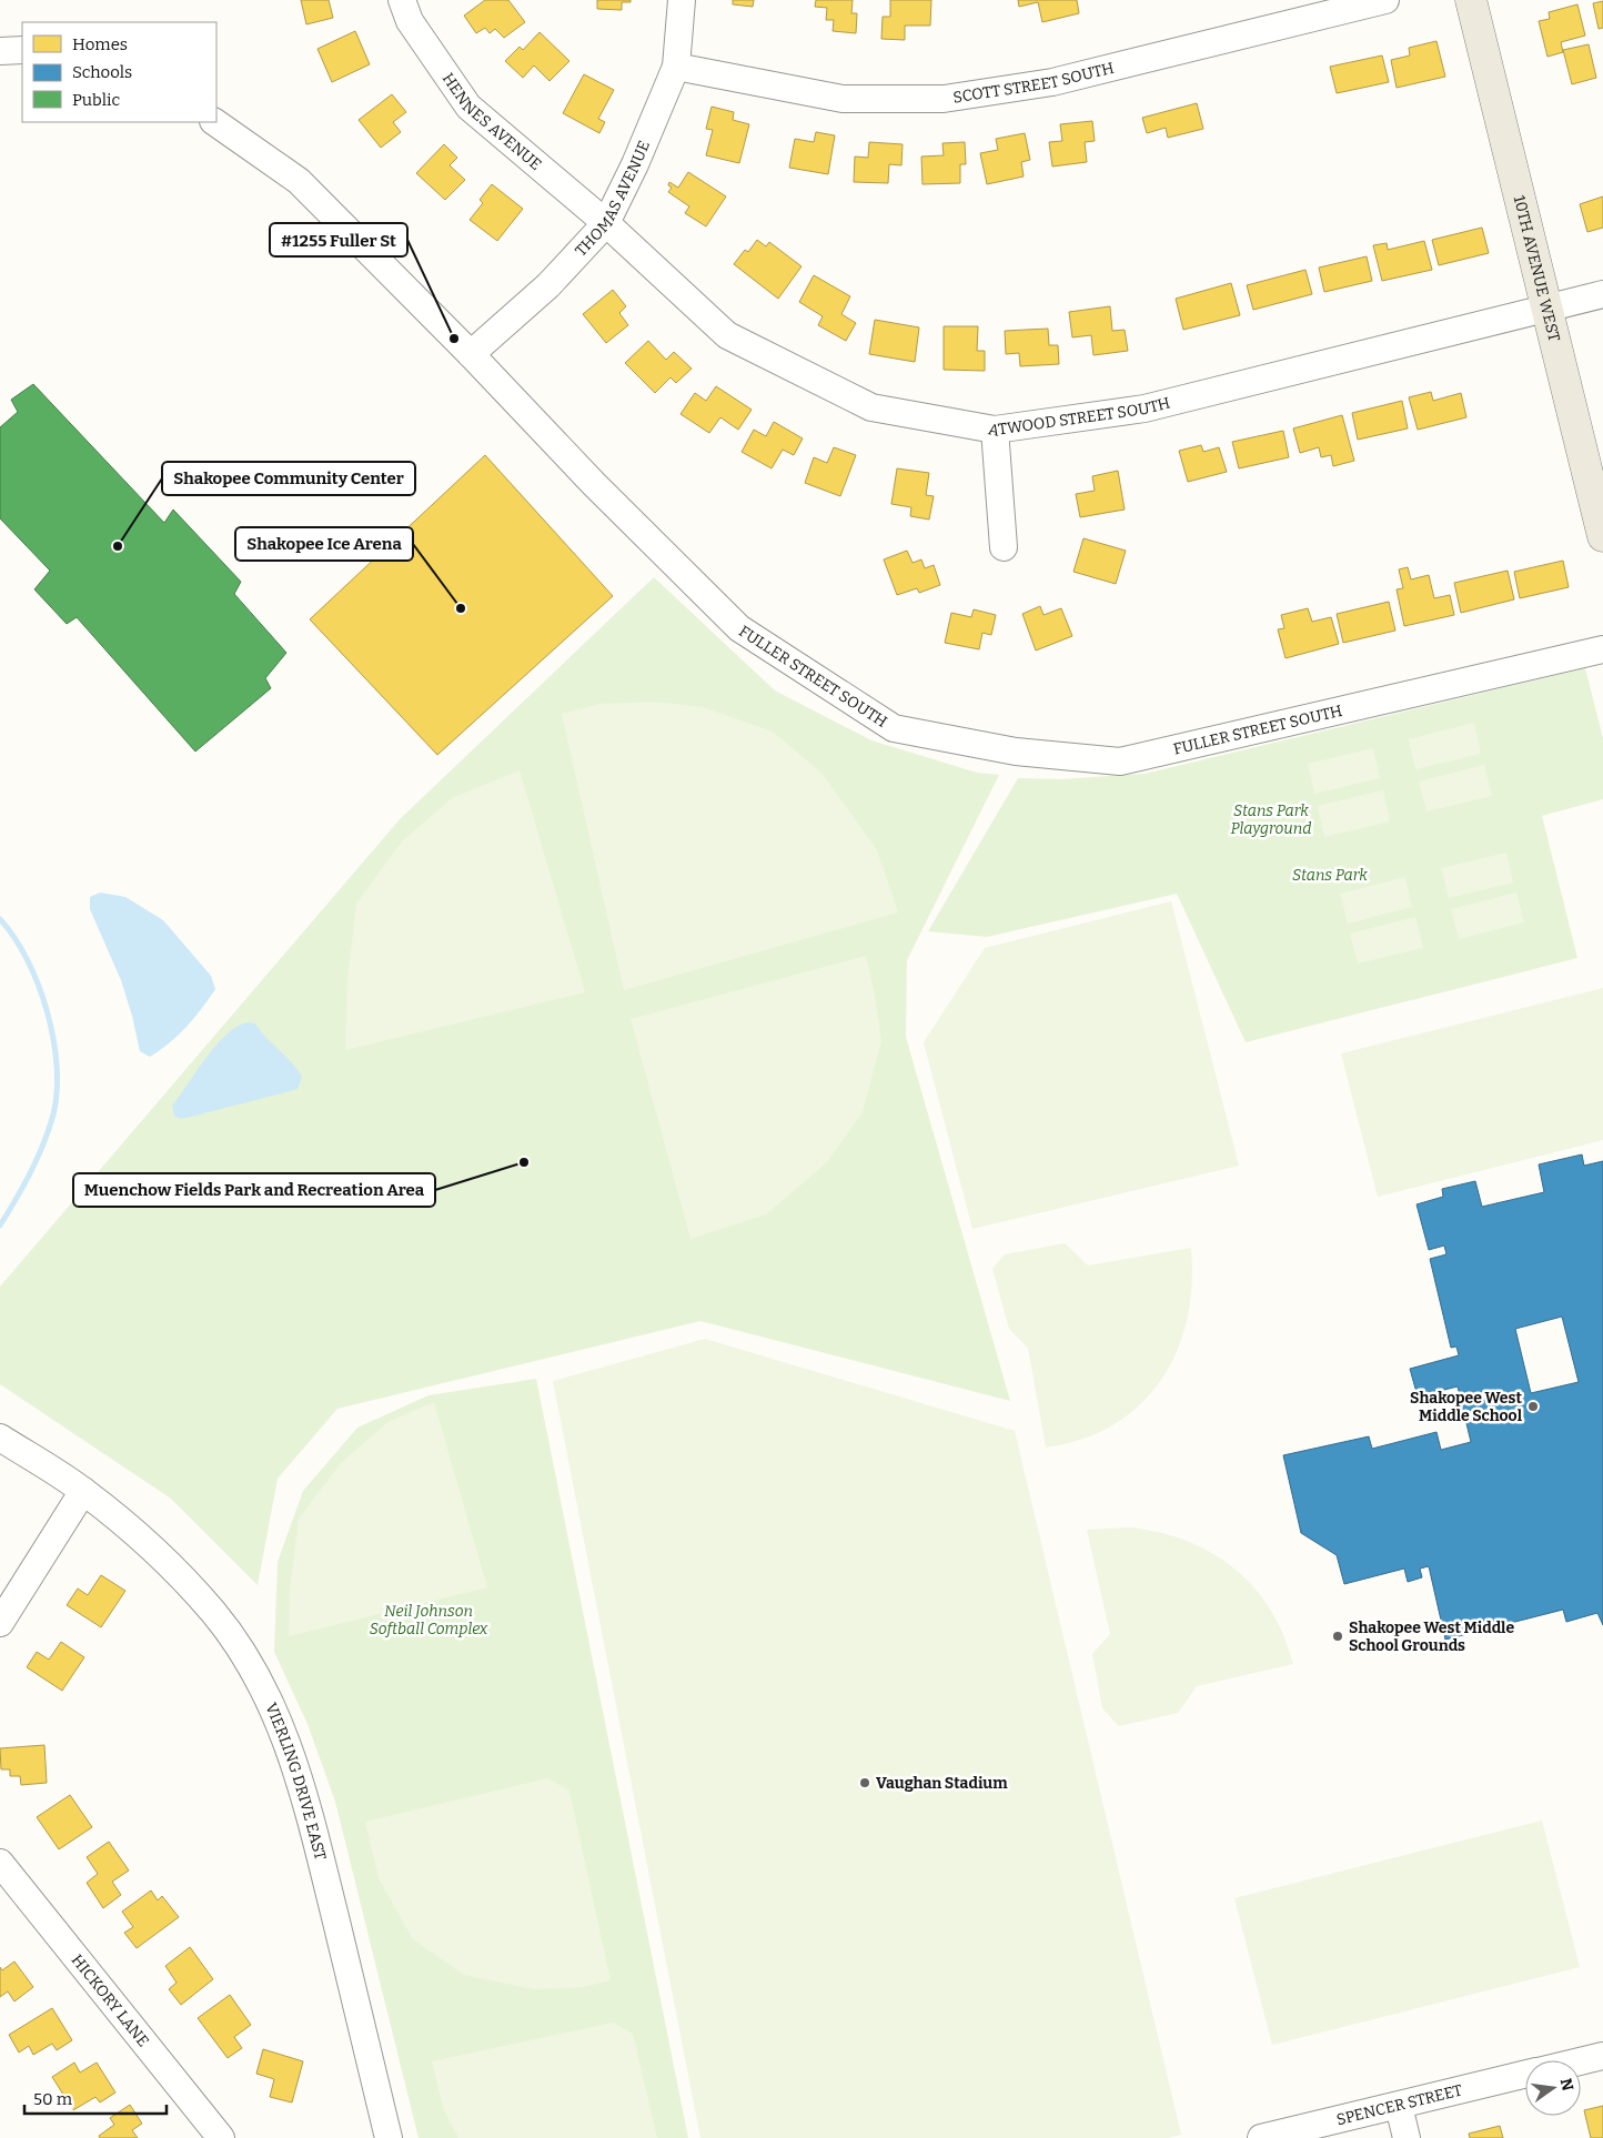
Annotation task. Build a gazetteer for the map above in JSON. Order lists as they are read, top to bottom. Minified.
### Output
{"streets":{"main road":["10TH AVENUE WEST"],"street":["SCOTT STREET SOUTH","HENNES AVENUE","THOMAS AVENUE","ATWOOD STREET SOUTH","FULLER STREET SOUTH","VIERLING DRIVE EAST","HICKORY LANE","SPENCER STREET"]},"crossings":[["SCOTT STREET SOUTH","THOMAS AVENUE"],["HENNES AVENUE","THOMAS AVENUE"],["HENNES AVENUE","ATWOOD STREET SOUTH"],["THOMAS AVENUE","ATWOOD STREET SOUTH"],["THOMAS AVENUE","FULLER STREET SOUTH"],["10TH AVENUE WEST","ATWOOD STREET SOUTH"]],"parks":["Stans Park Playground","Stans Park","Neil Johnson Softball Complex"],"places":["#1255 Fuller St","Shakopee Community Center","Shakopee Ice Arena","Muenchow Fields Park and Recreation Area","Shakopee West Middle School","Shakopee West Middle School Grounds","Vaughan Stadium"],"legend":["Homes","Schools","Public"],"scale_bar":"50 m","north":"right"}
